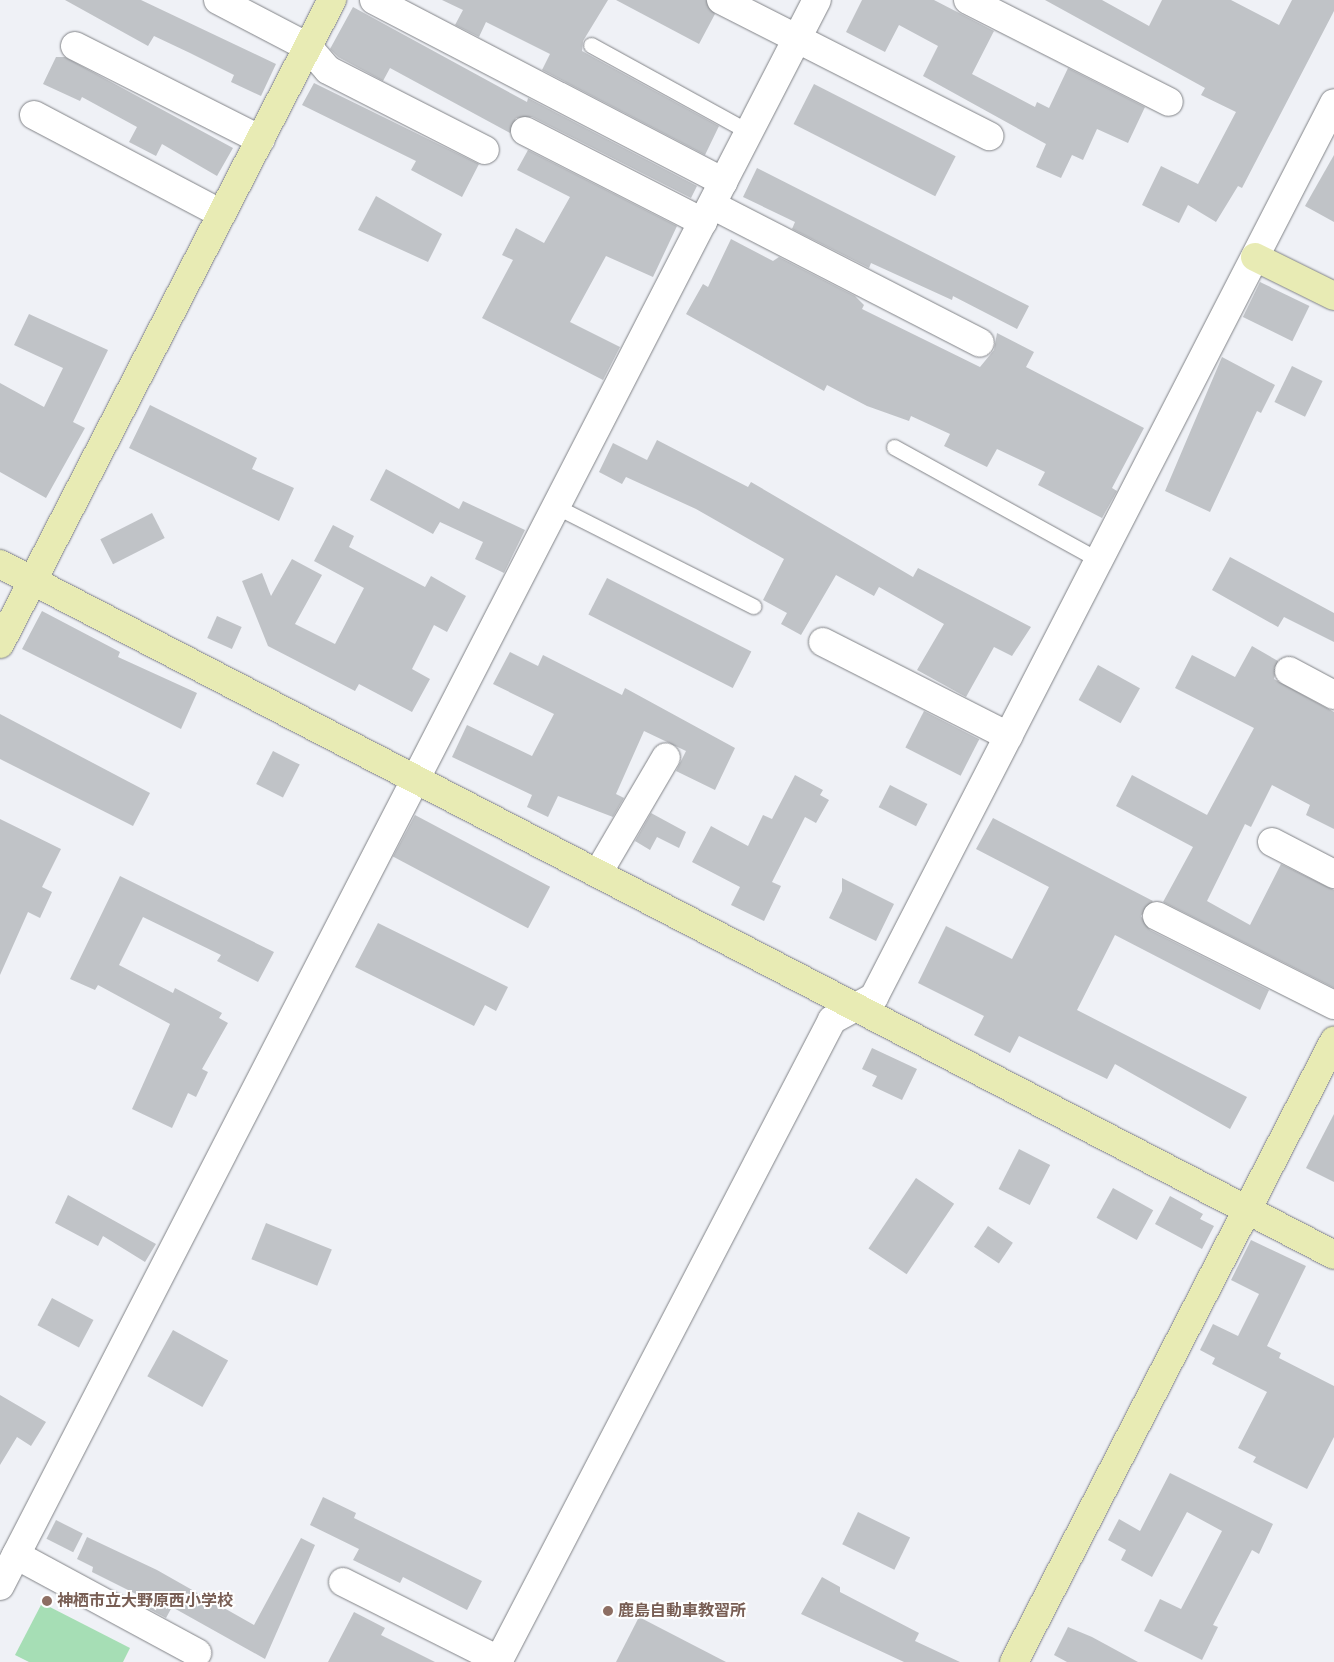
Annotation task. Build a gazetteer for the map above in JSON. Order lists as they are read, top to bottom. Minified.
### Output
{"places":["神栖市立大野原西小学校","鹿島自動車教習所"]}
